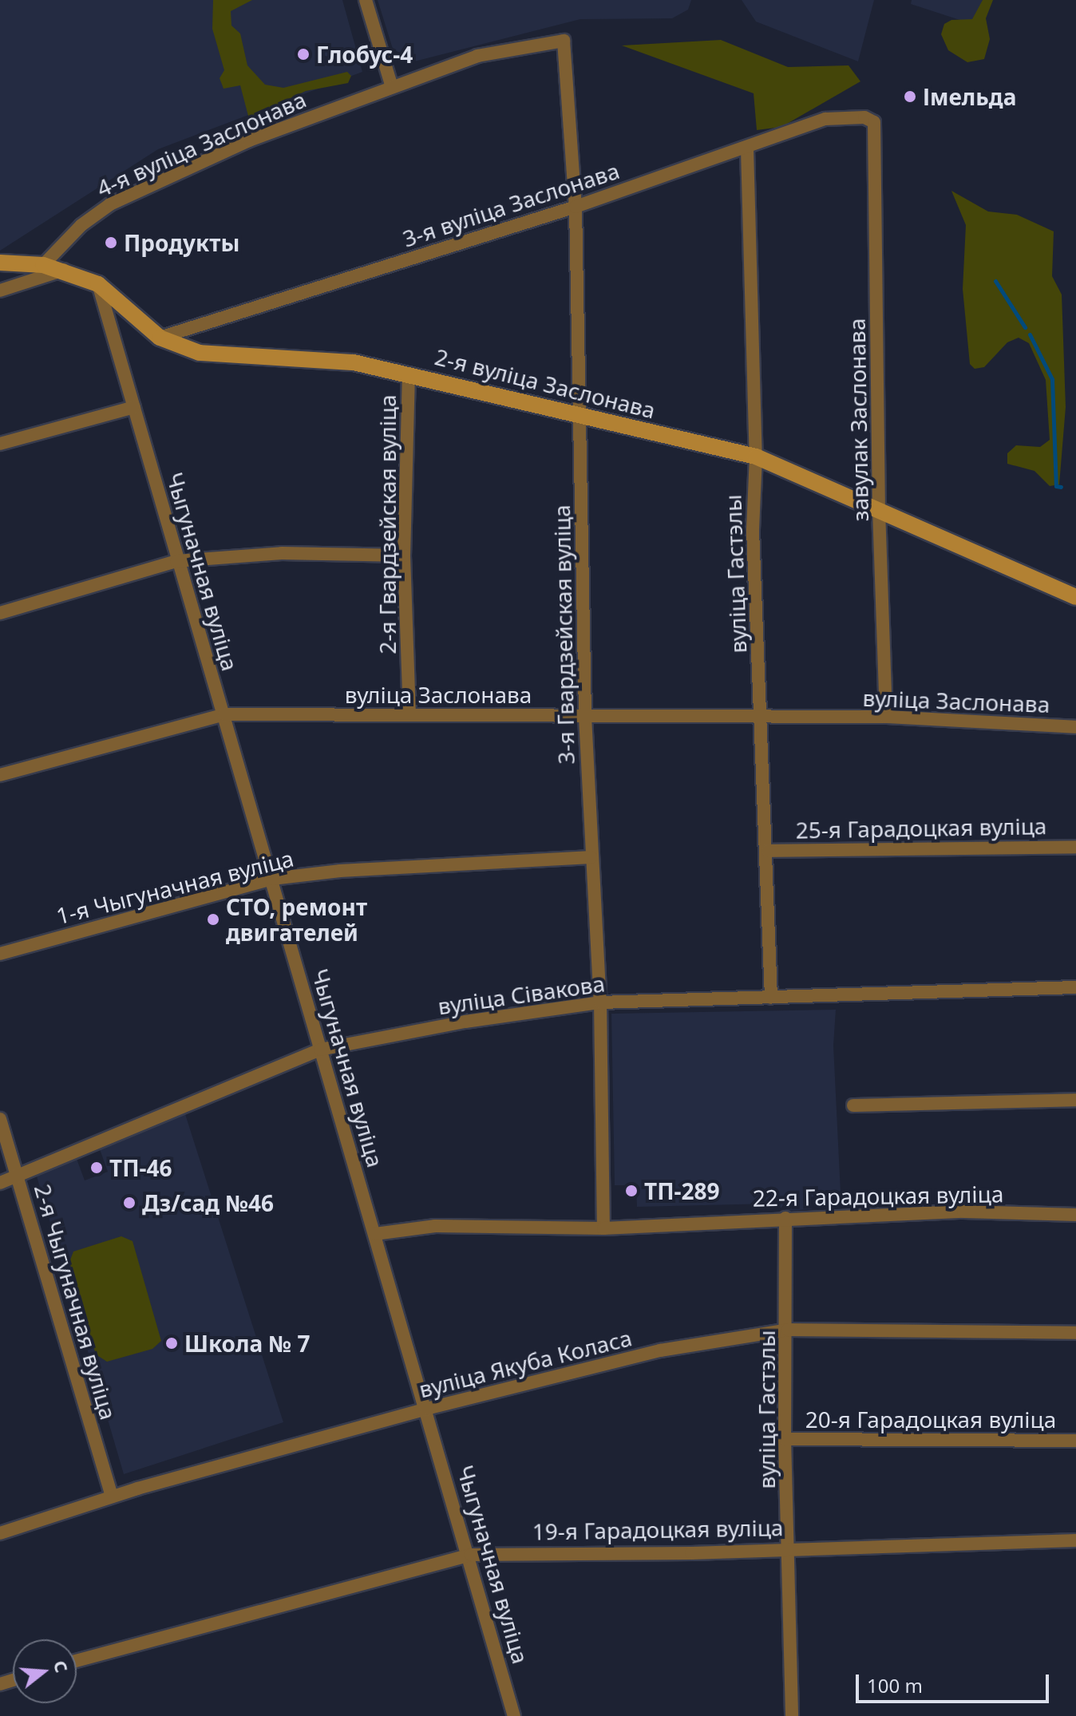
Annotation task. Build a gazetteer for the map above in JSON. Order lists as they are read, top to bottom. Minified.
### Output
{"streets":{"main road":["2-я вуліца Заслонава"],"street":["4-я вуліца Заслонава","3-я вуліца Заслонава","завулак Заслонава","2-я Гвардзейская вуліца","Чыгуначная вуліца","вуліца Гастэлы","3-я Гвардзейская вуліца","вуліца Заслонава","25-я Гарадоцкая вуліца","1-я Чыгуначная вуліца","вуліца Сівакова","22-я Гарадоцкая вуліца","2-я Чыгуначная вуліца","вуліца Якуба Коласа","20-я Гарадоцкая вуліца","19-я Гарадоцкая вуліца"]},"crossings":[["4-я вуліца Заслонава","2-я вуліца Заслонава"],["4-я вуліца Заслонава","3-я Гвардзейская вуліца"],["3-я вуліца Заслонава","2-я вуліца Заслонава"],["3-я вуліца Заслонава","завулак Заслонава"],["3-я вуліца Заслонава","вуліца Гастэлы"],["3-я вуліца Заслонава","3-я Гвардзейская вуліца"],["2-я вуліца Заслонава","завулак Заслонава"],["2-я вуліца Заслонава","2-я Гвардзейская вуліца"],["2-я вуліца Заслонава","Чыгуначная вуліца"],["2-я вуліца Заслонава","вуліца Гастэлы"],["2-я вуліца Заслонава","3-я Гвардзейская вуліца"],["завулак Заслонава","вуліца Заслонава"],["2-я Гвардзейская вуліца","вуліца Заслонава"],["Чыгуначная вуліца","вуліца Заслонава"],["Чыгуначная вуліца","1-я Чыгуначная вуліца"],["Чыгуначная вуліца","вуліца Сівакова"],["Чыгуначная вуліца","22-я Гарадоцкая вуліца"],["Чыгуначная вуліца","вуліца Якуба Коласа"],["Чыгуначная вуліца","19-я Гарадоцкая вуліца"],["вуліца Гастэлы","вуліца Заслонава"],["вуліца Гастэлы","25-я Гарадоцкая вуліца"],["вуліца Гастэлы","вуліца Сівакова"],["вуліца Гастэлы","22-я Гарадоцкая вуліца"],["вуліца Гастэлы","вуліца Якуба Коласа"],["вуліца Гастэлы","20-я Гарадоцкая вуліца"],["вуліца Гастэлы","19-я Гарадоцкая вуліца"],["3-я Гвардзейская вуліца","вуліца Заслонава"],["3-я Гвардзейская вуліца","1-я Чыгуначная вуліца"],["3-я Гвардзейская вуліца","вуліца Сівакова"],["3-я Гвардзейская вуліца","22-я Гарадоцкая вуліца"],["вуліца Сівакова","2-я Чыгуначная вуліца"],["2-я Чыгуначная вуліца","вуліца Якуба Коласа"]],"places":["Глобус-4","Імельда","Продукты","СТО, ремонт двигателей","ТП-46","ТП-289","Дз/сад №46","Школа № 7"],"scale_bar":"100 m","north":"right"}
